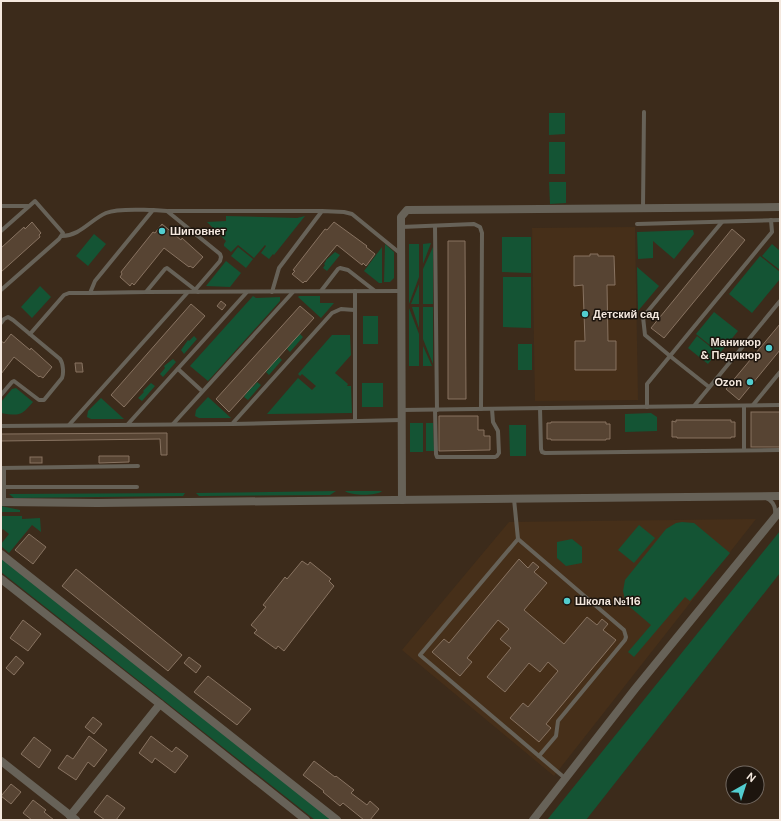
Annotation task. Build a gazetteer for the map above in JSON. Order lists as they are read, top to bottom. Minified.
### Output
{"places":["Шиповнет","Детский сад","Маникюр & Педикюр","Ozon","Школа №116"],"north":"top right"}
